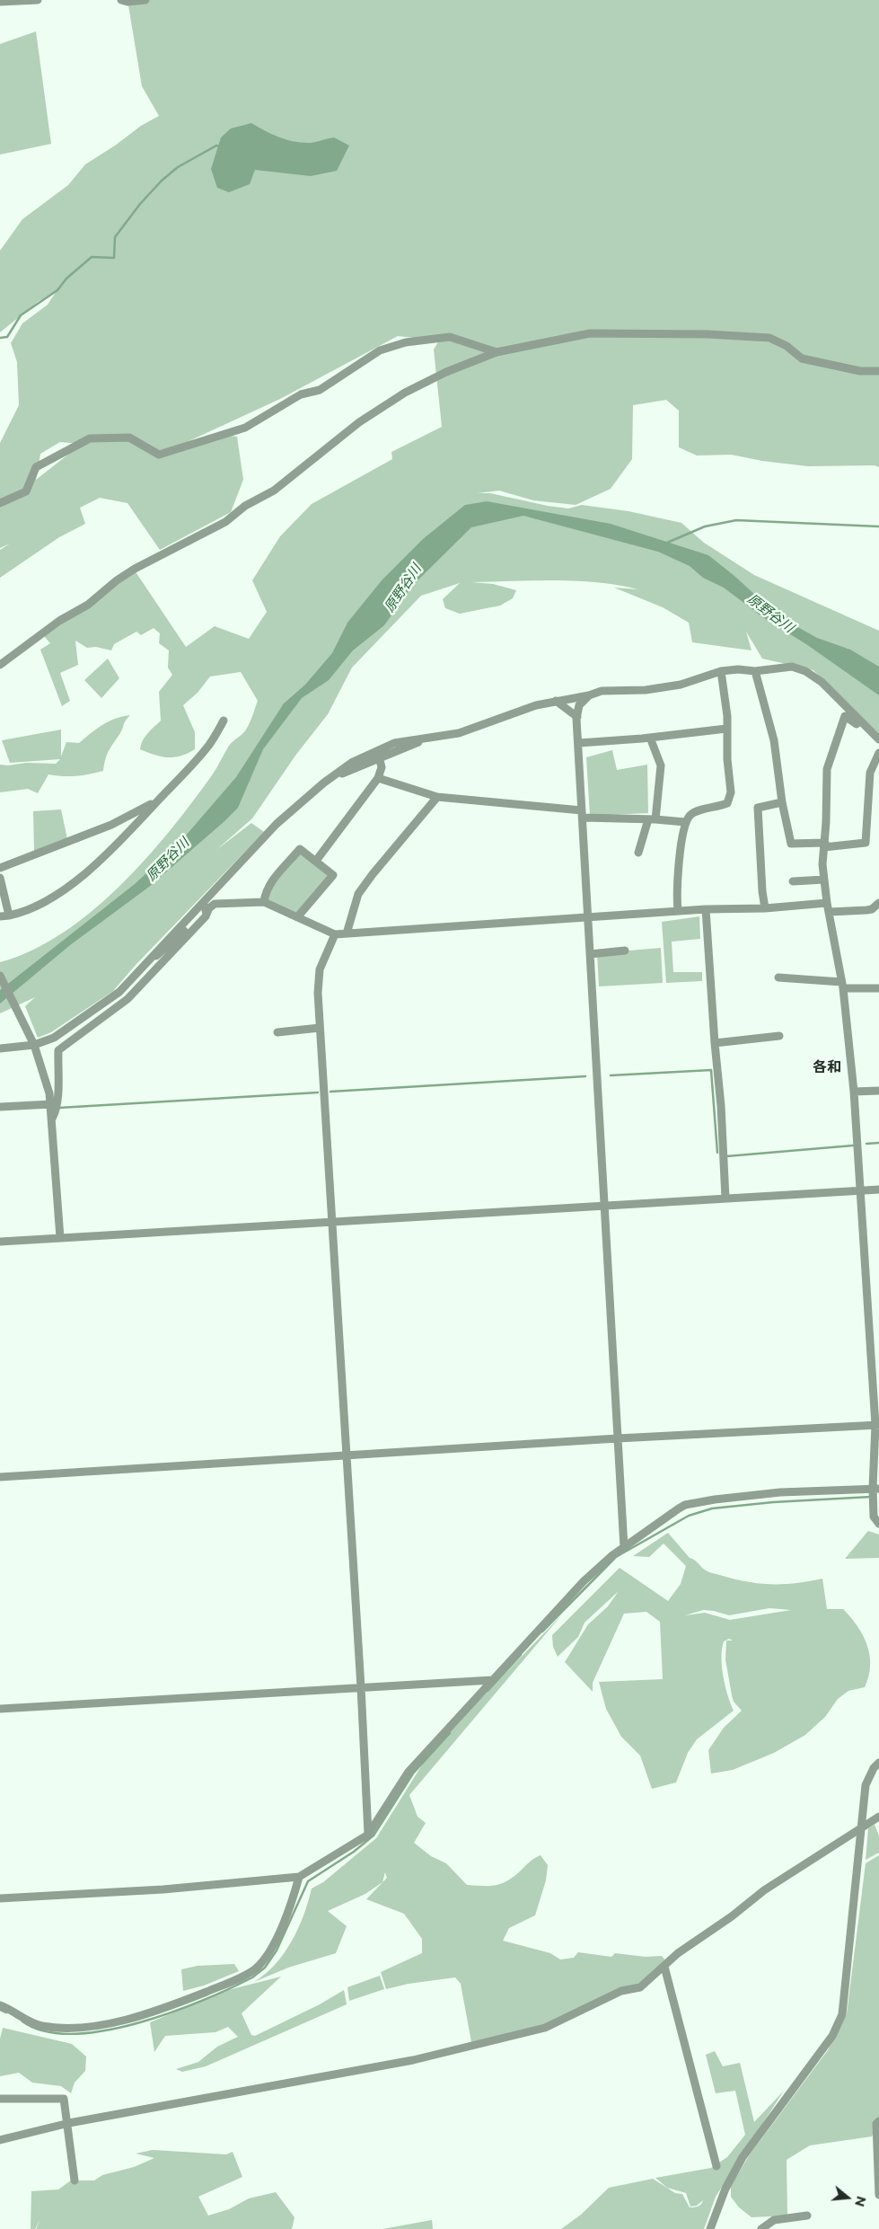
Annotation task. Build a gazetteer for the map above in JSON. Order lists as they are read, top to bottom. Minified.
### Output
{"districts":["各和"],"water":["原野谷川"],"north":"right"}
